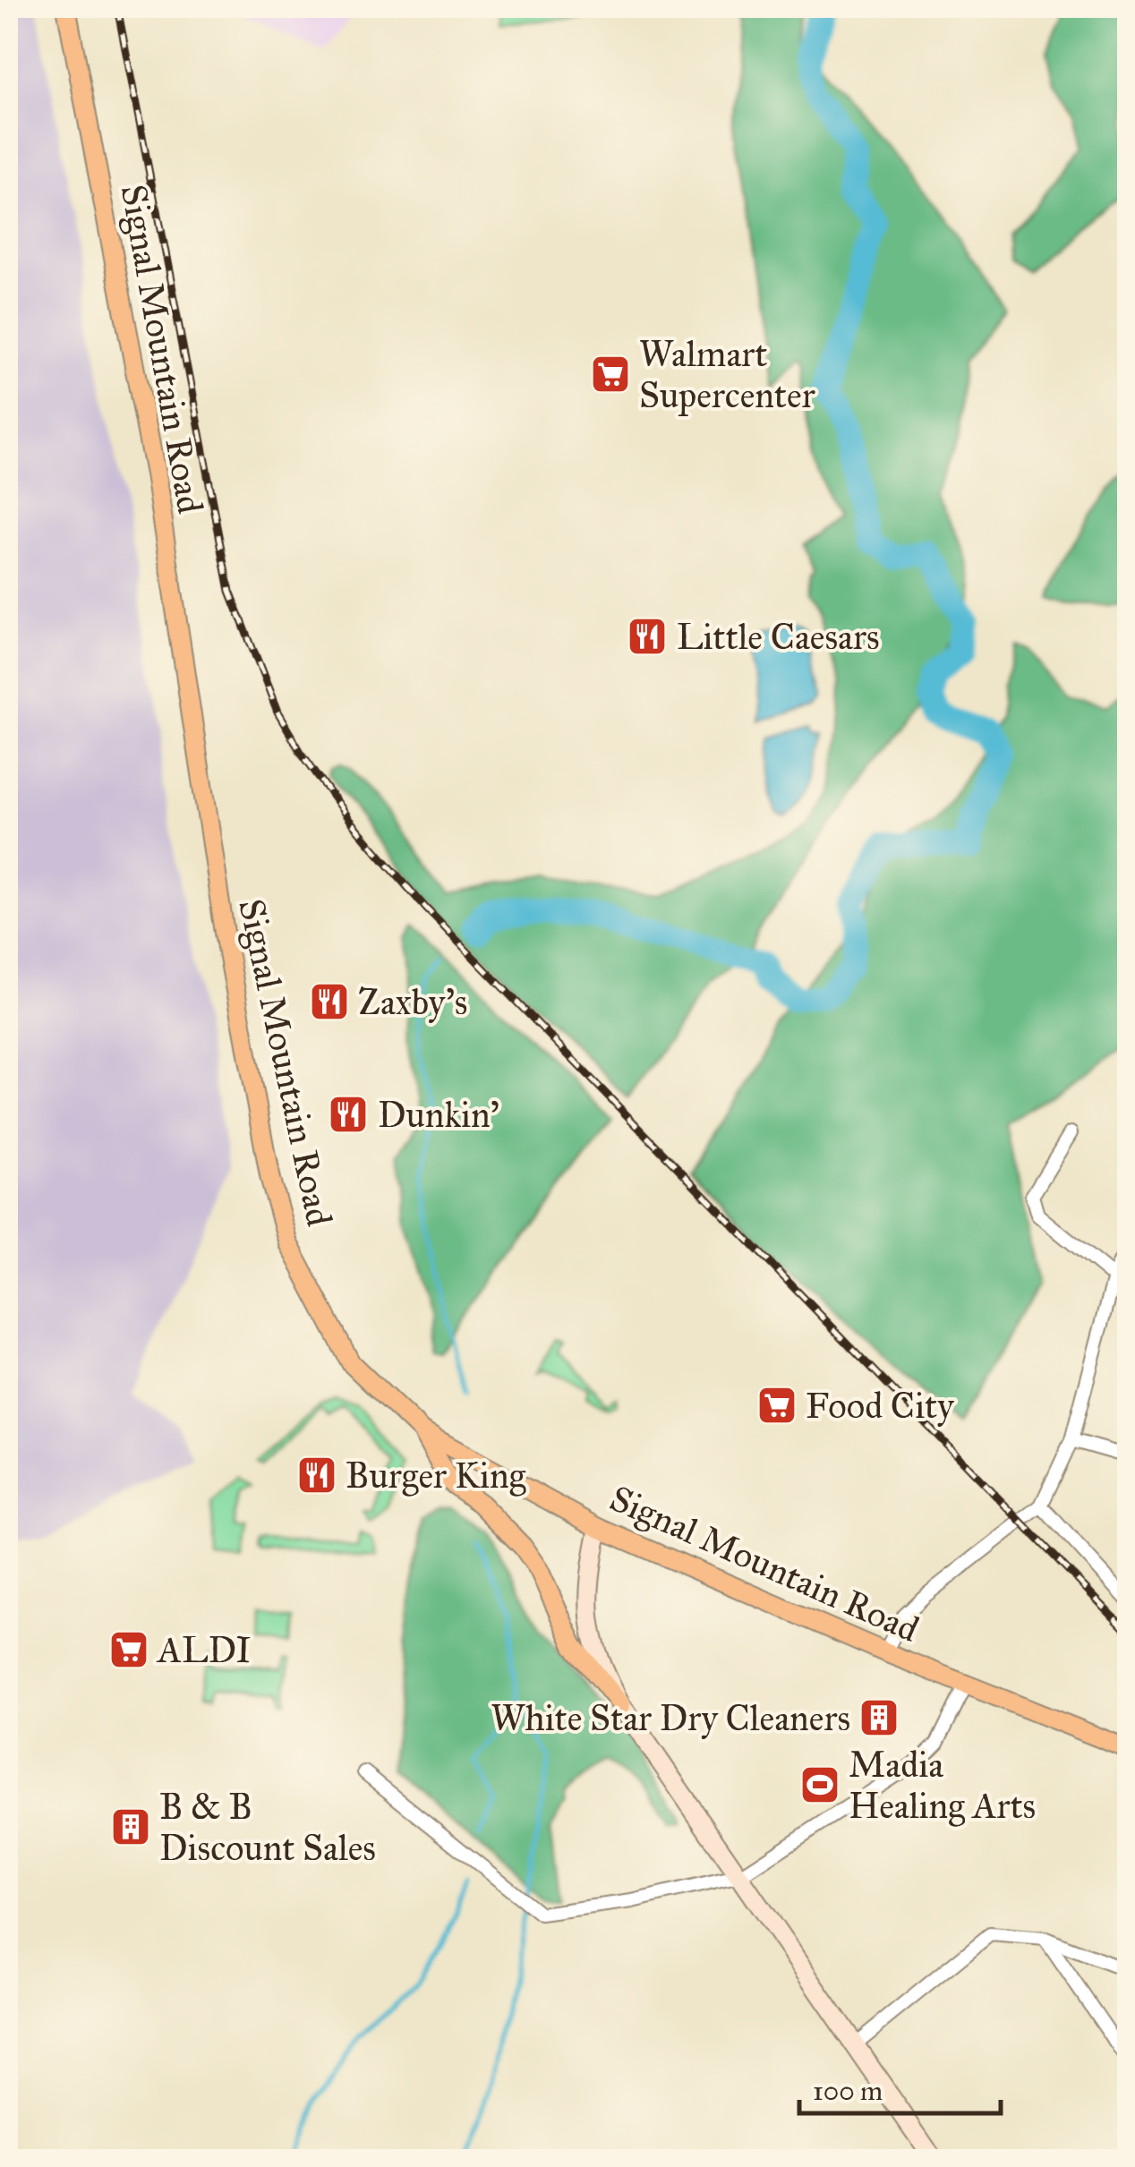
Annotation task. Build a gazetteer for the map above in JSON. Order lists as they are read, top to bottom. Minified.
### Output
{"streets":{"main road":["Signal Mountain Road"]},"places":{"supermarket":["Walmart Supercenter","Food City","ALDI"],"restaurant":["Little Caesars","Zaxby's","Dunkin'","Burger King"],"building":["White Star Dry Cleaners","B & B Discount Sales"],"sports":["Madia Healing Arts"]},"scale_bar":"100 m"}
